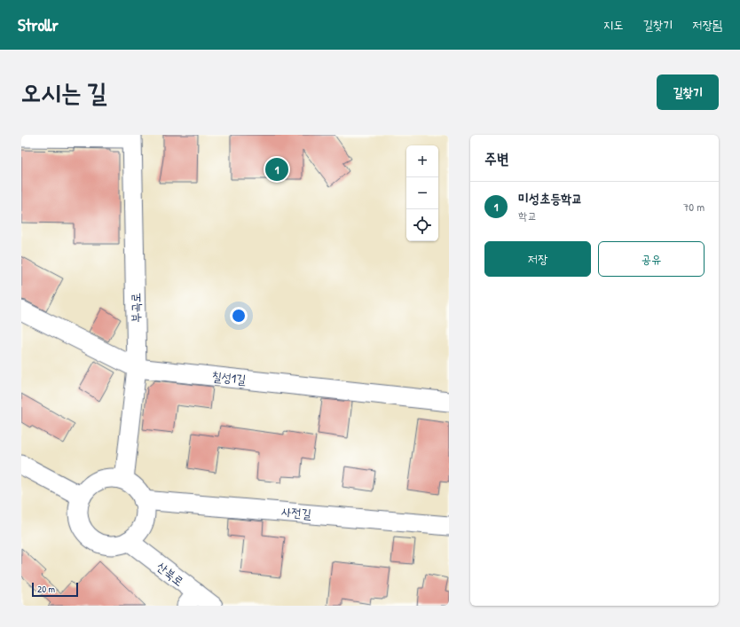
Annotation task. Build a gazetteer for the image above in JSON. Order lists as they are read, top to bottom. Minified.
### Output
{"streets":{"street":["부곡로","칠성1길","사전길","산북로"]},"crossings":[["부곡로","칠성1길"],["부곡로","사전길"],["부곡로","산북로"],["사전길","산북로"]],"scale_bar":"20 m","page":{"header":"Strollr","nav":["지도","길찾기","저장됨"],"buttons":["길찾기",["저장","공유"]],"title":"오시는 길","heading":"주변","map_buttons":["+","−"],"pins":"1","list":[{"mark":"1","name":"미성초등학교","note":"학교","value":"70 m"}],"scale":"20 m"}}
